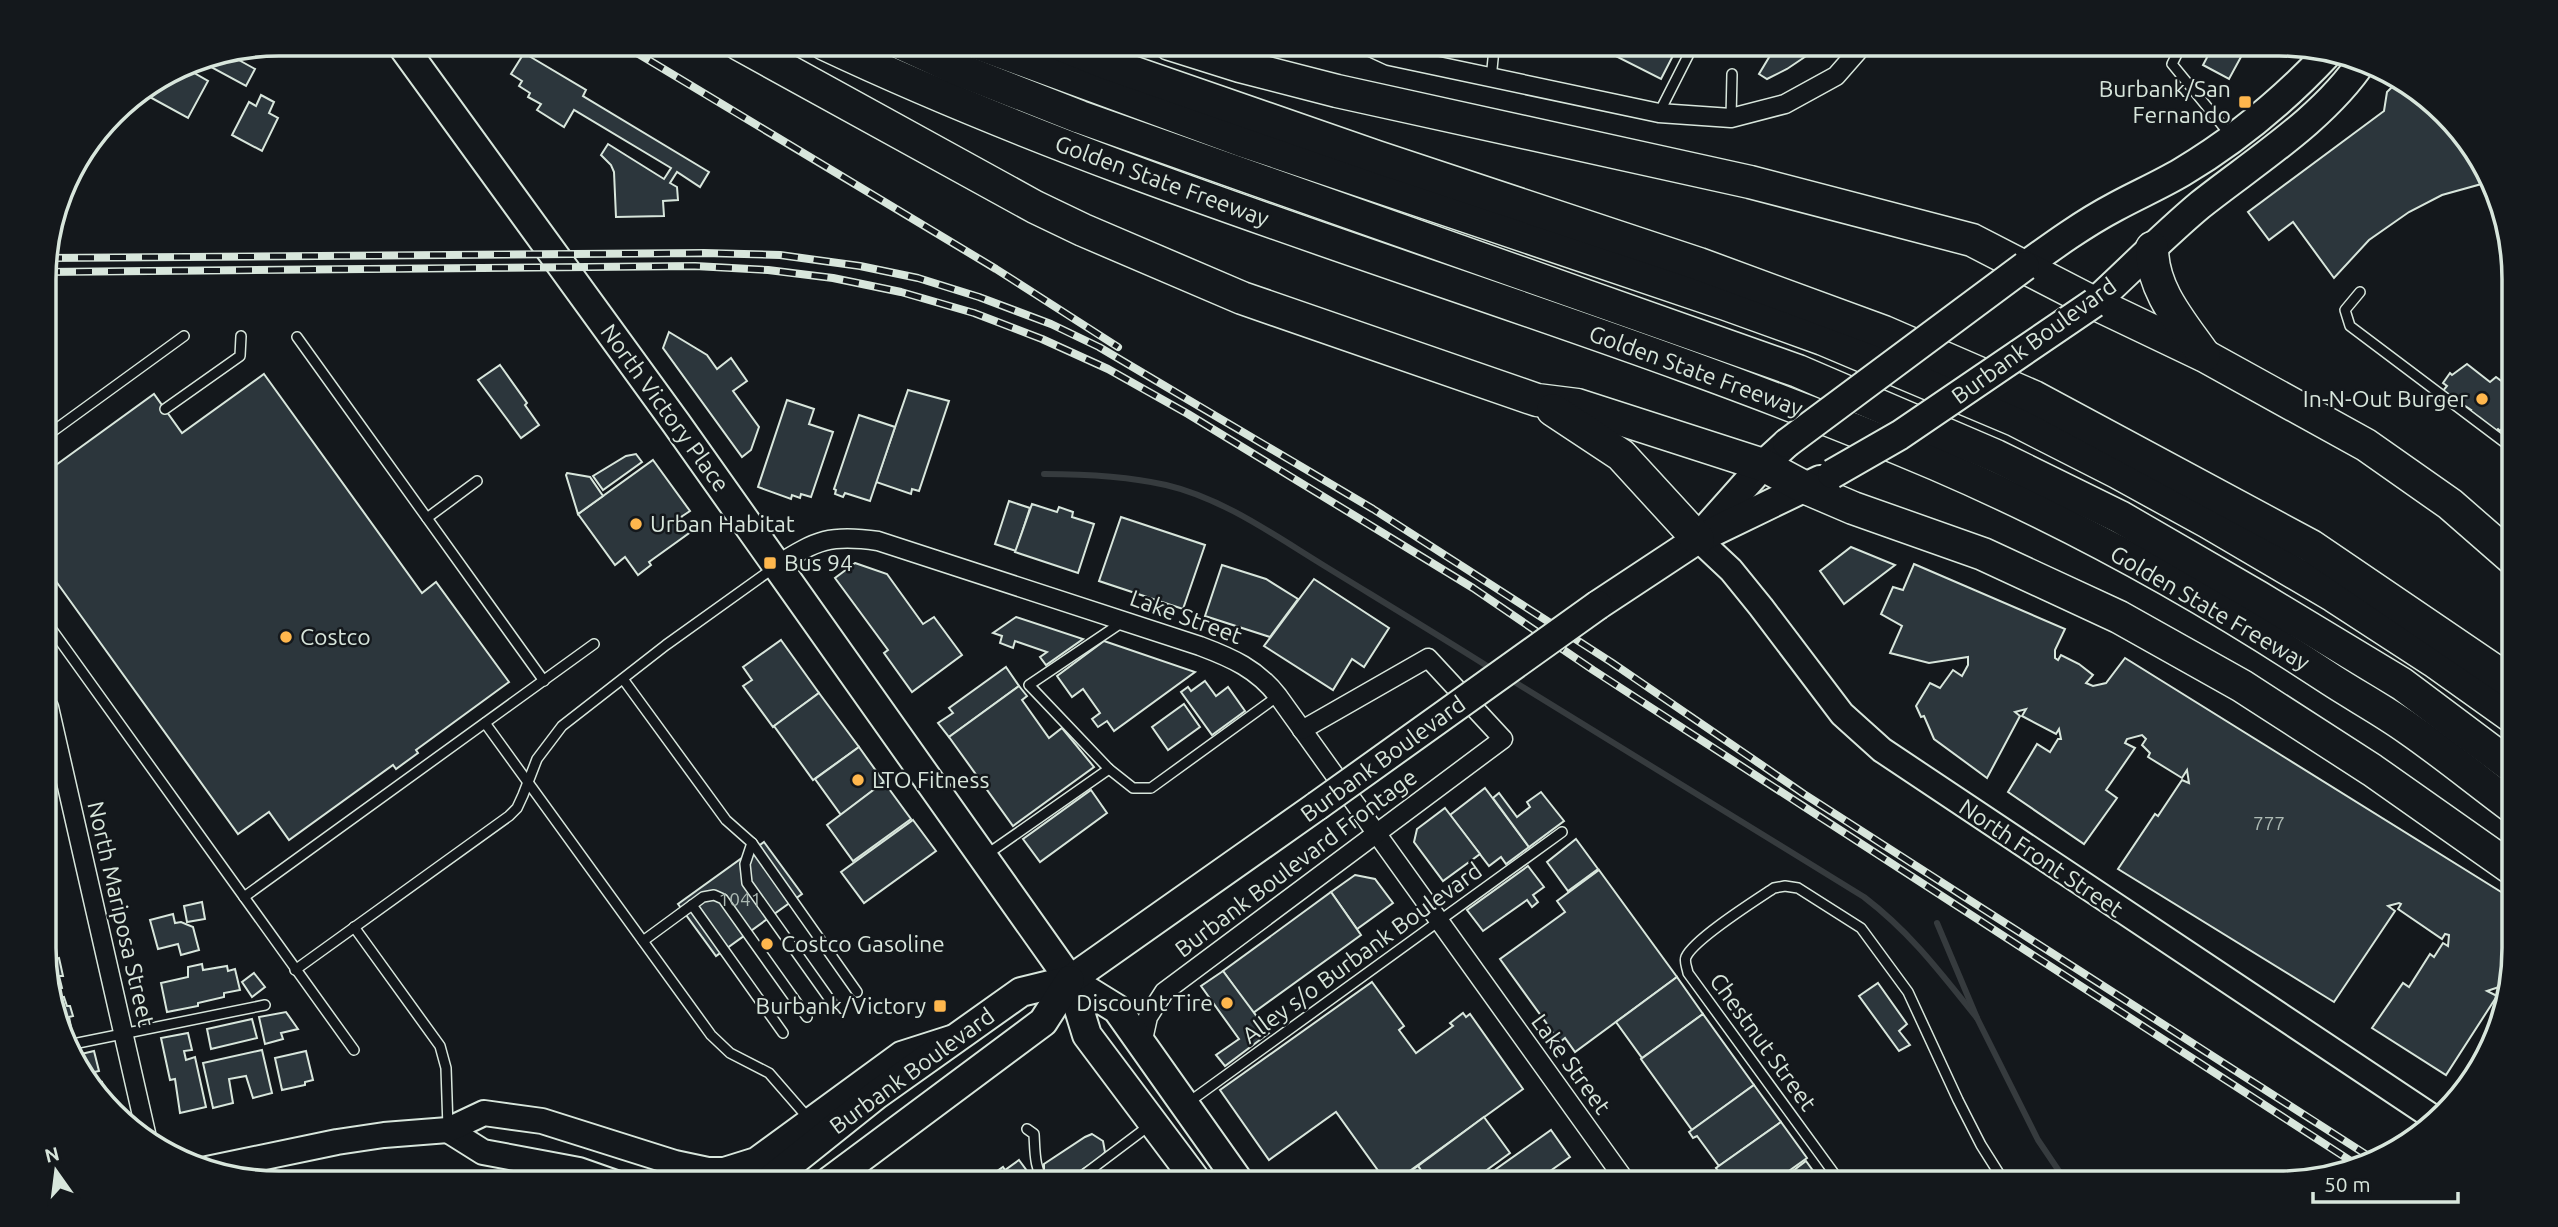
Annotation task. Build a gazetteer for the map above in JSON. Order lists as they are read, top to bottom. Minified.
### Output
{"streets":{"highway":["Golden State Freeway"],"main road":["Burbank Boulevard","North Victory Place","North Front Street"],"street":["Lake Street","Burbank Boulevard Frontage","North Mariposa Street"],"lane":["Alley s/o Burbank Boulevard","Chestnut Street"]},"crossings":[["Burbank Boulevard","North Victory Place"],["Burbank Boulevard","North Front Street"],["North Victory Place","Lake Street"],["Lake Street","Burbank Boulevard Frontage"],["Lake Street","Alley s/o Burbank Boulevard"]],"places":{"transit":["Burbank/San Fernando","Bus 94","Burbank/Victory"],"other":["In-N-Out Burger","Urban Habitat","Costco","LTO Fitness","Costco Gasoline","Discount Tire"]},"house_numbers":["777","1041"],"scale_bar":"50 m","north":"top"}
